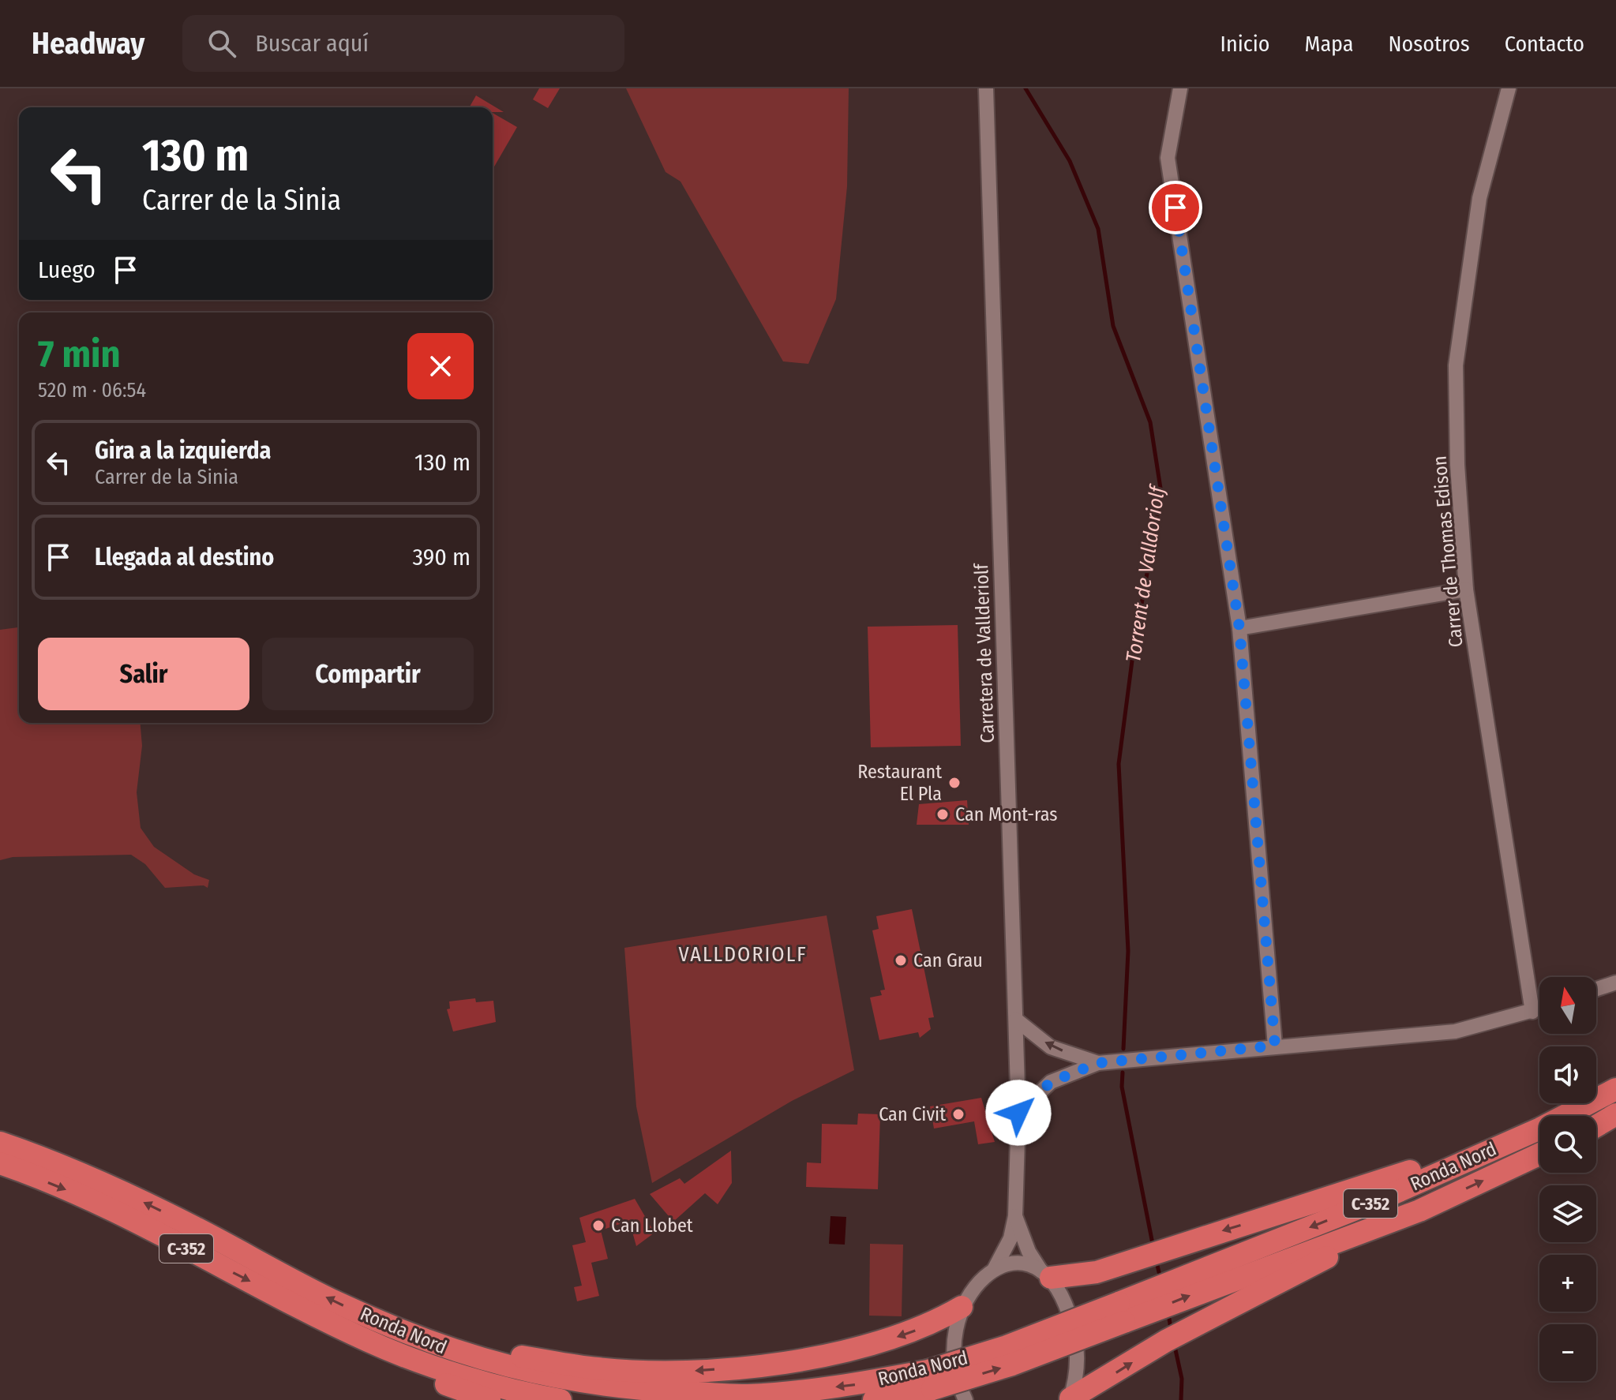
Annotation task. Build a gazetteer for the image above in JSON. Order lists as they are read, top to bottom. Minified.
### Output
{"streets":{"highway":["Ronda Nord","C-352"],"street":["Carrer de Thomas Edison","Carretera de Vallderiolf"]},"districts":["VALLDORIOLF"],"water":["Torrent de Valldoriolf"],"places":["Restaurant El Pla","Can Mont-ras","Can Grau","Can Civit","Can Llobet"],"north":"top","page":{"header":"Headway","search":"Buscar aquí","nav":["Inicio","Mapa","Nosotros","Contacto"],"turn":["130 m","Carrer de la Sinia"],"then":"Luego","heading":["7 min","520 m · 06:54"],"list":[{"name":"Gira a la izquierda","note":"Carrer de la Sinia","value":"130 m"},{"name":"Llegada al destino","value":"390 m"}],"buttons":["Salir","Compartir"],"map_buttons":["+","−"]}}
